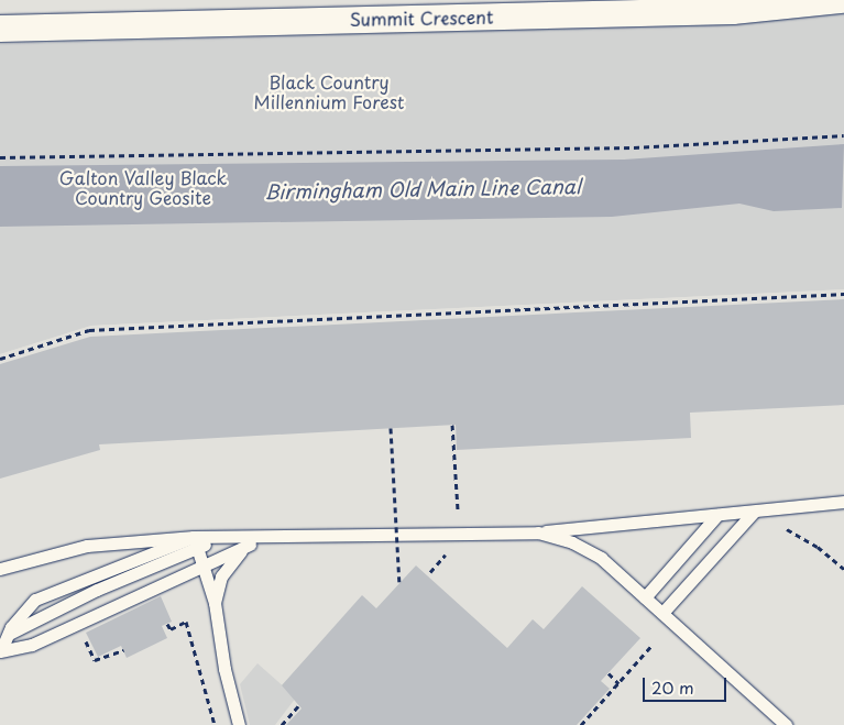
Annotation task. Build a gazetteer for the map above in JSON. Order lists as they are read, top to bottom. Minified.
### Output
{"streets":{"street":["Summit Crescent"]},"water":["Birmingham Old Main Line Canal"],"parks":["Black Country Millennium Forest","Galton Valley Black Country Geosite"],"scale_bar":"20 m"}
